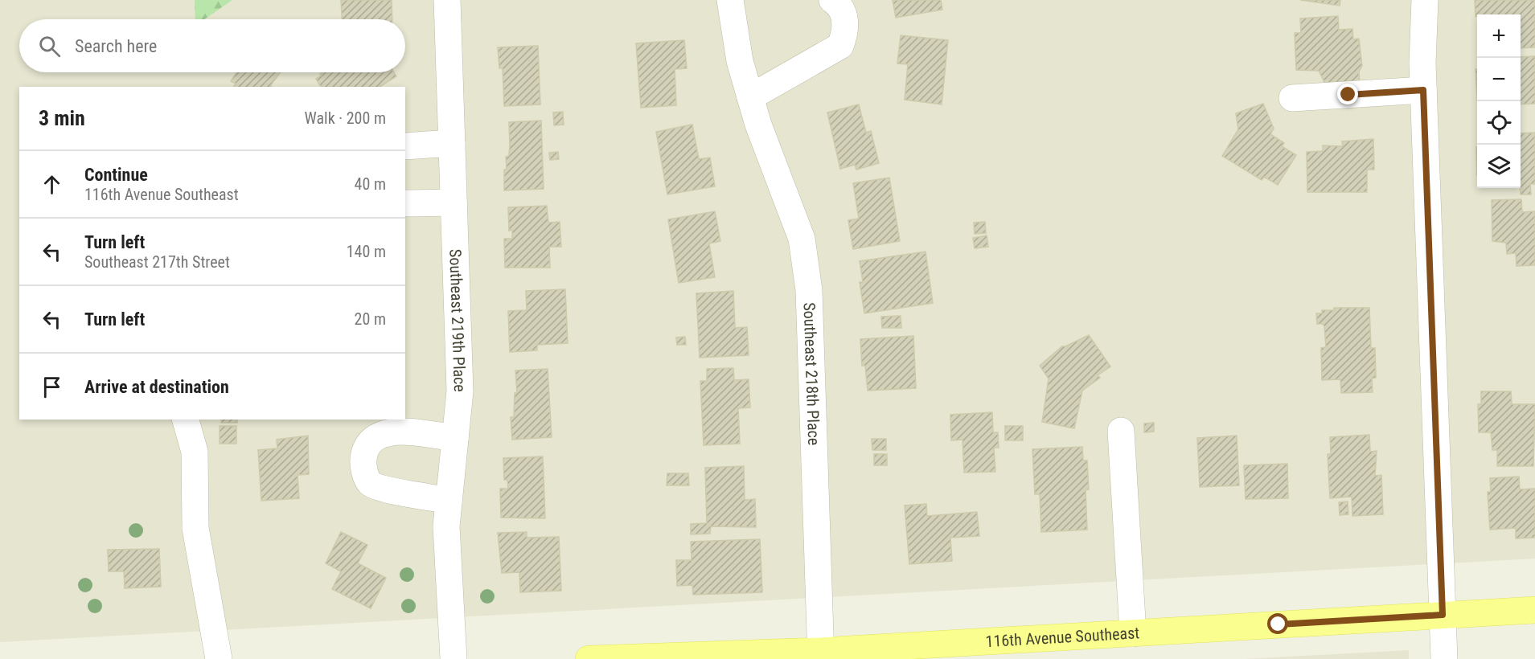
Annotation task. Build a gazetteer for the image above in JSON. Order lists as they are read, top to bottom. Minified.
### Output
{"streets":{"main road":["116th Avenue Southeast"],"street":["Southeast 219th Place","Southeast 218th Place"]},"crossings":[["Southeast 218th Place","116th Avenue Southeast"]],"page":{"map_buttons":["+","−"],"search":"Search here","heading":["3 min","Walk · 200 m"],"list":[["Continue","116th Avenue Southeast","40 m"],["Turn left","Southeast 217th Street","140 m"],["Turn left","20 m"],"Arrive at destination"]}}
